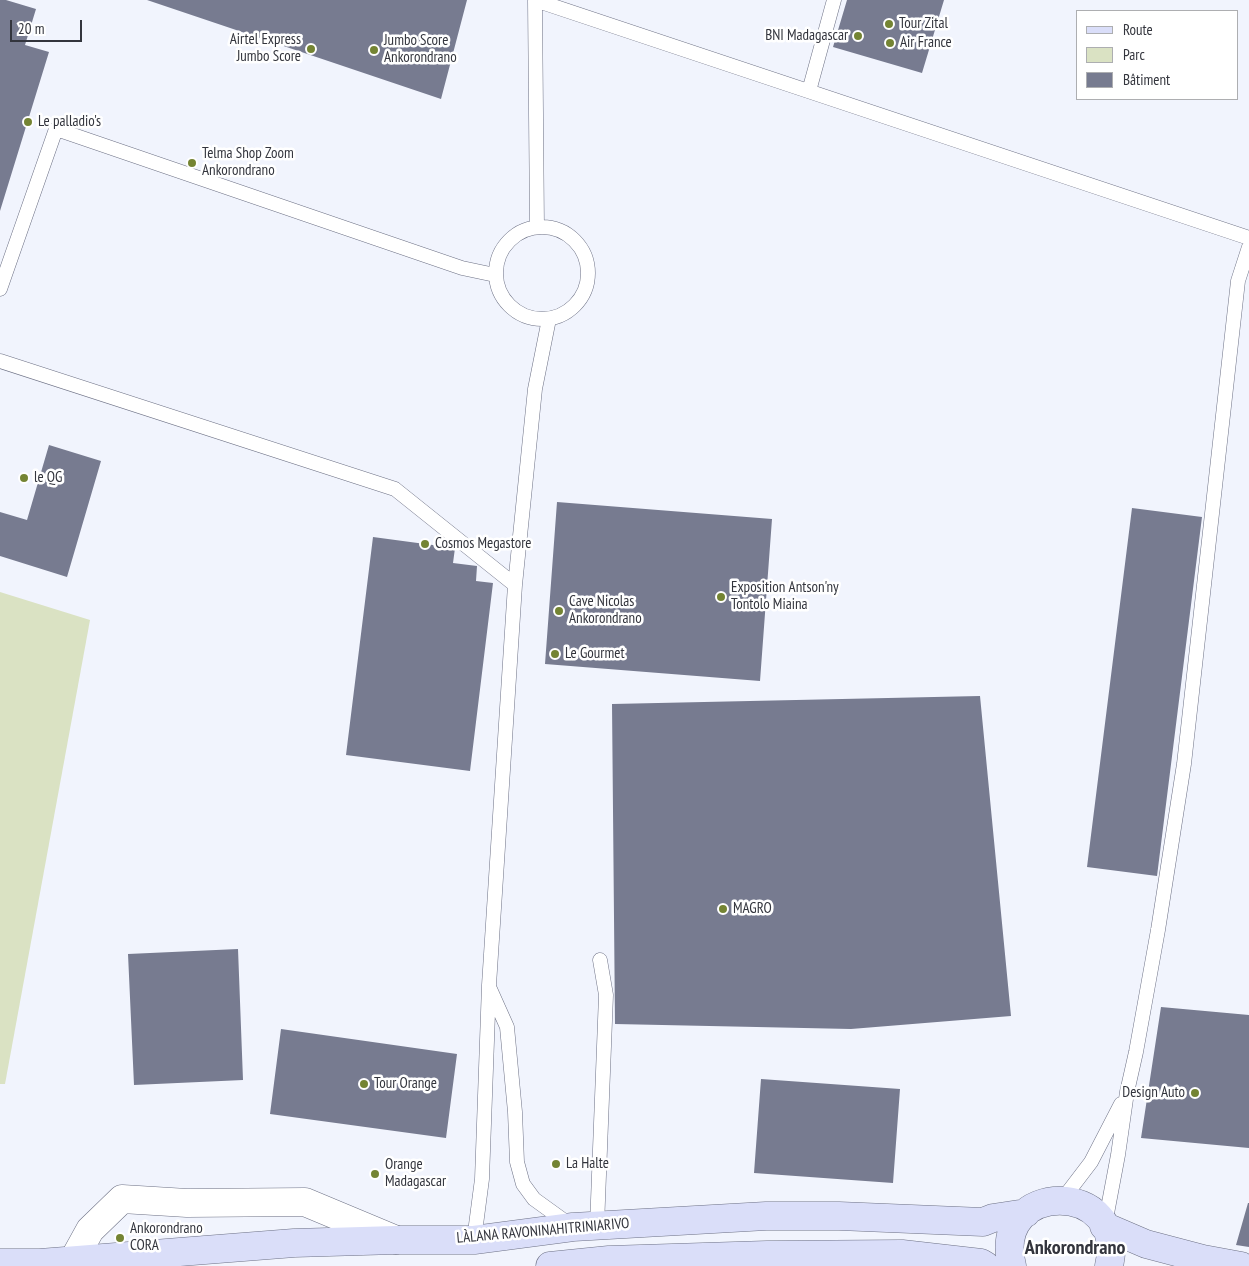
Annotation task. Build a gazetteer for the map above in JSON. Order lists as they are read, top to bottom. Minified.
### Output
{"streets":{"main road":["LÀLANA RAVONINAHITRINIARIVO"]},"districts":["Ankorondrano"],"places":["Tour Zital","BNI Madagascar","Air France","Airtel Express Jumbo Score","Jumbo Score Ankorondrano","Le palladio's","Telma Shop Zoom Ankorondrano","le QG","Cosmos Megastore","Exposition Antson'ny Tontolo Miaina","Cave Nicolas Ankorondrano","Le Gourmet","MAGRO","Tour Orange","Design Auto","La Halte","Orange Madagascar","Ankorondrano CORA"],"legend":["Route","Parc","Bâtiment"],"scale_bar":"20 m"}
